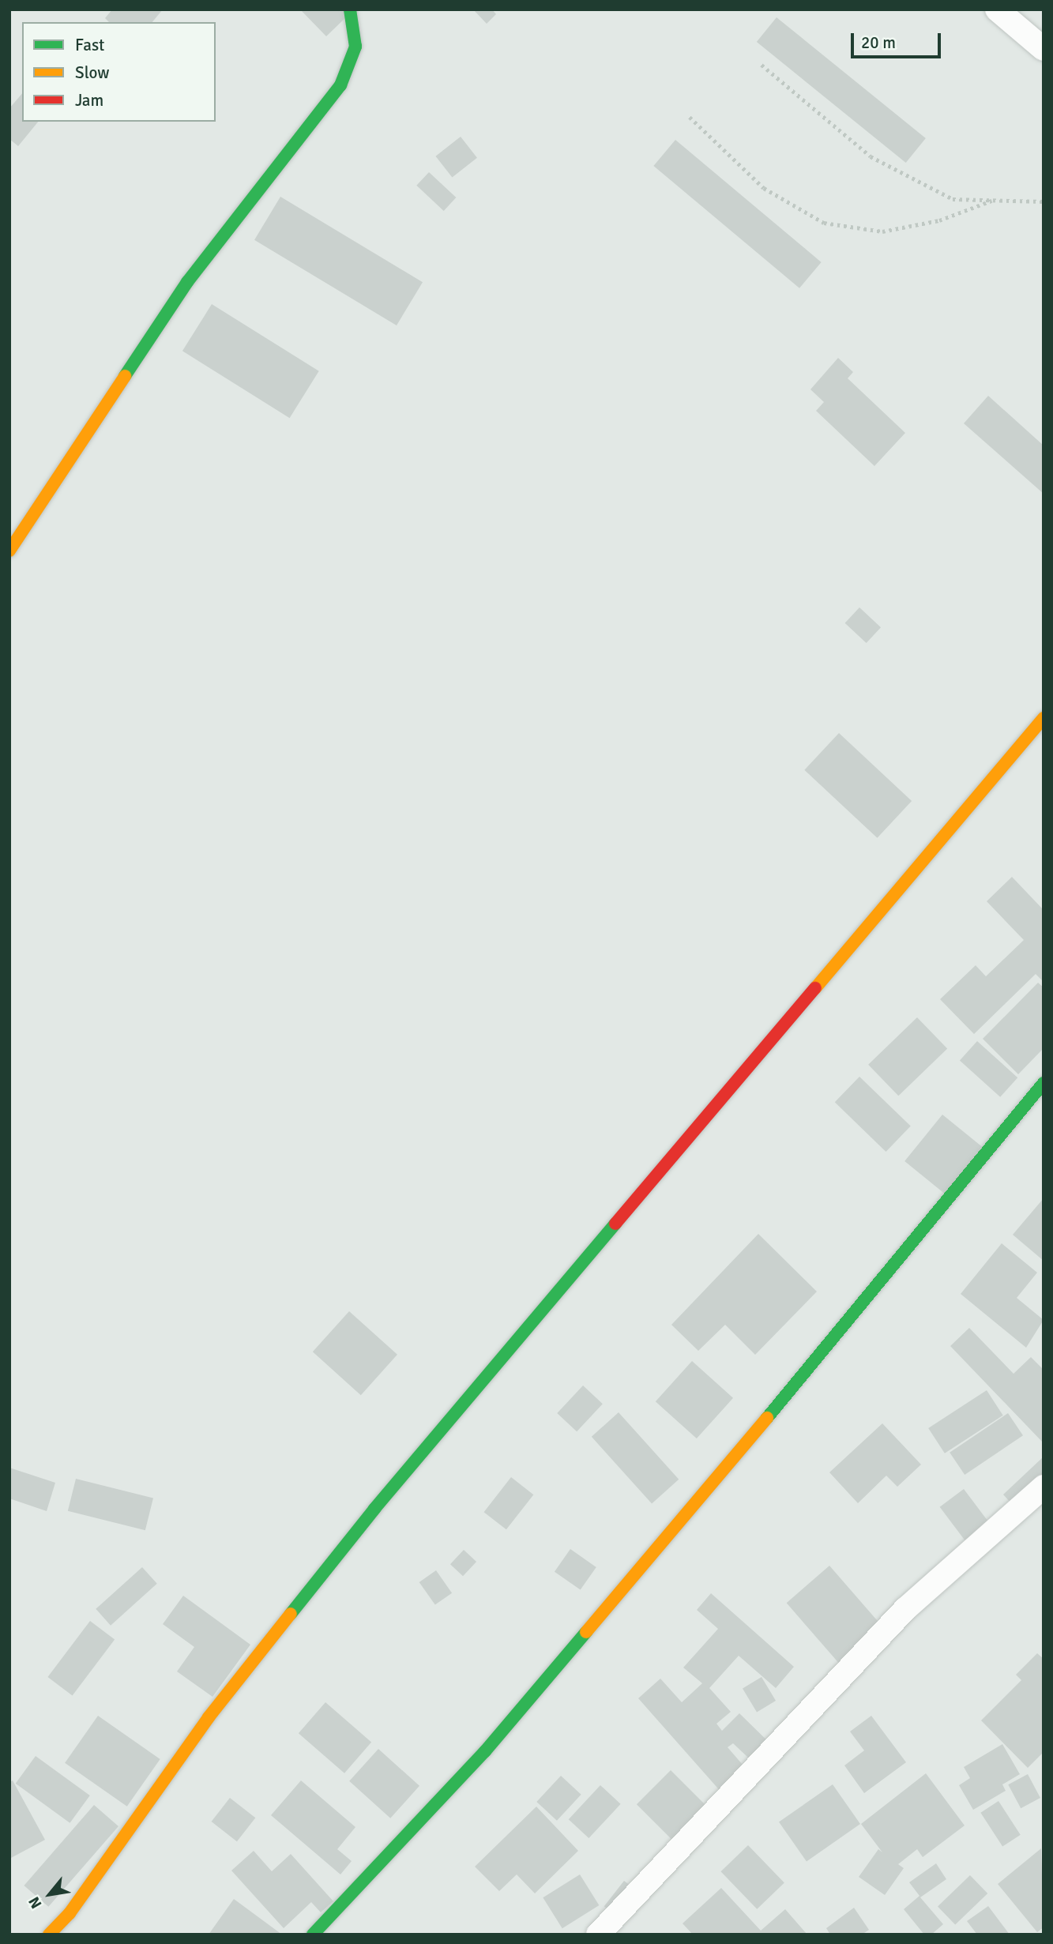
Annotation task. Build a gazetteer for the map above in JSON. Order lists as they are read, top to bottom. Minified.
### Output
{"legend":["Fast","Slow","Jam"],"scale_bar":"20 m","north":"bottom left"}
